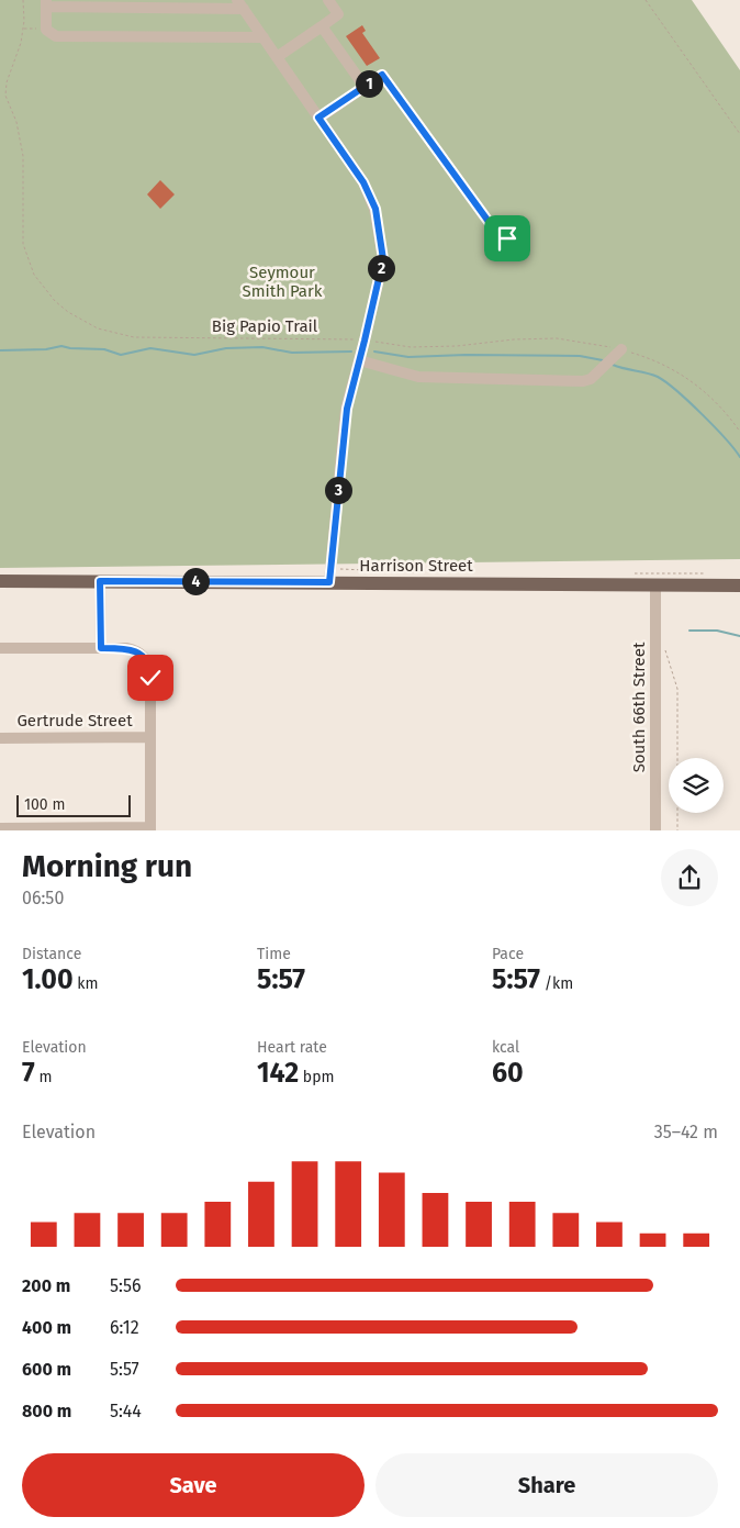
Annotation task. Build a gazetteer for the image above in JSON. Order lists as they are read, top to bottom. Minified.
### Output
{"streets":{"main road":["Harrison Street"],"street":["South 66th Street","Gertrude Street"],"path":["Big Papio Trail"]},"crossings":[["Harrison Street","South 66th Street"]],"parks":["Seymour Smith Park"],"scale_bar":"100 m","page":{"pins":["1","2","3","4"],"scale":"100 m","heading":["Morning run","06:50"],"stats":[["Distance","1.00 km"],["Time","5:57"],["Pace","5:57 /km"],["Elevation","7 m"],["Heart rate","142 bpm"],["kcal","60"]],"chart":["Elevation","35–42 m"],"list":[{"name":"200 m","note":"5:56"},{"name":"400 m","note":"6:12"},{"name":"600 m","note":"5:57"},{"name":"800 m","note":"5:44"}],"buttons":["Save","Share"]}}
